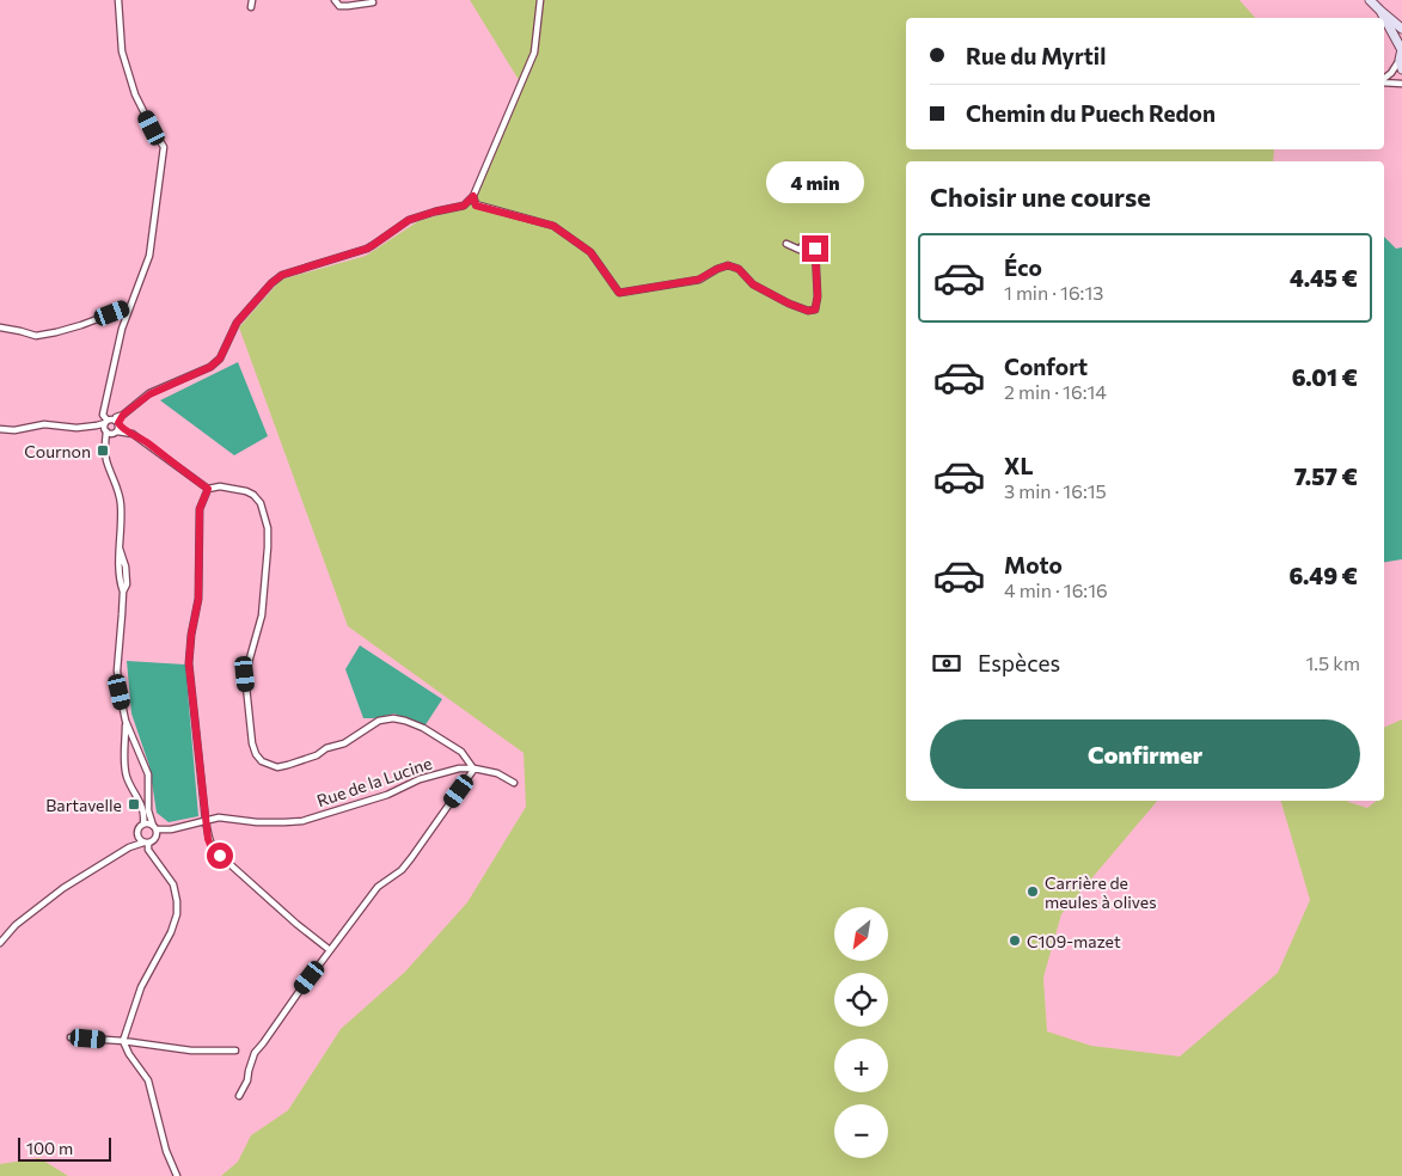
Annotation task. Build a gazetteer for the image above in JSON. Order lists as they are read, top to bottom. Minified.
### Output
{"streets":{"street":["Rue de la Lucine"]},"places":{"transit":["Cournon","Bartavelle"],"other":["Carrière de meules à olives","C109-mazet"]},"scale_bar":"100 m","north":"bottom left","page":{"banner":["Rue du Myrtil","Chemin du Puech Redon"],"bubble":"4 min","heading":"Choisir une course","list":[{"name":"Éco","note":"1 min · 16:13","value":"4.45 €"},{"name":"Confort","note":"2 min · 16:14","value":"6.01 €"},{"name":"XL","note":"3 min · 16:15","value":"7.57 €"},{"name":"Moto","note":"4 min · 16:16","value":"6.49 €"}],"pay":["Espèces","1.5 km"],"buttons":"Confirmer","map_buttons":["+","−"],"scale":"100 m"}}
